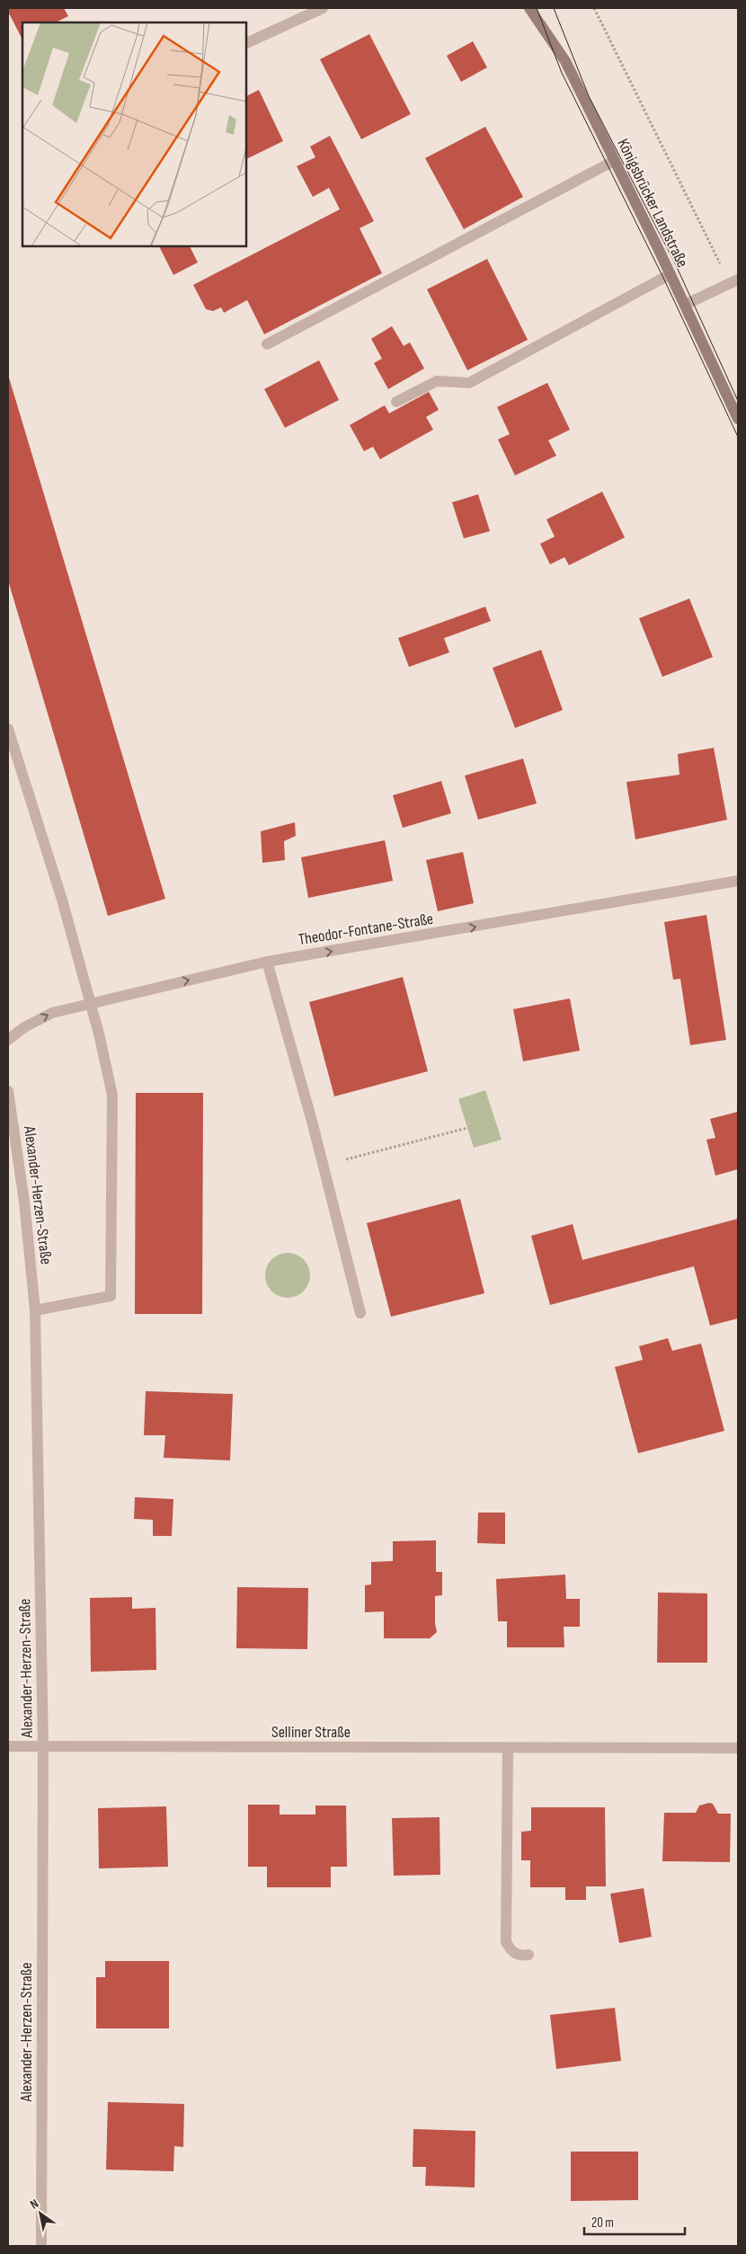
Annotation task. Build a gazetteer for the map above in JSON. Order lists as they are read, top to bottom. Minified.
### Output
{"streets":{"main road":["Königsbrücker Landstraße"],"street":["Theodor-Fontane-Straße","Alexander-Herzen-Straße","Selliner Straße"]},"crossings":[["Alexander-Herzen-Straße","Selliner Straße"]],"one_way":["Theodor-Fontane-Straße"],"scale_bar":"20 m","north":"top left"}
